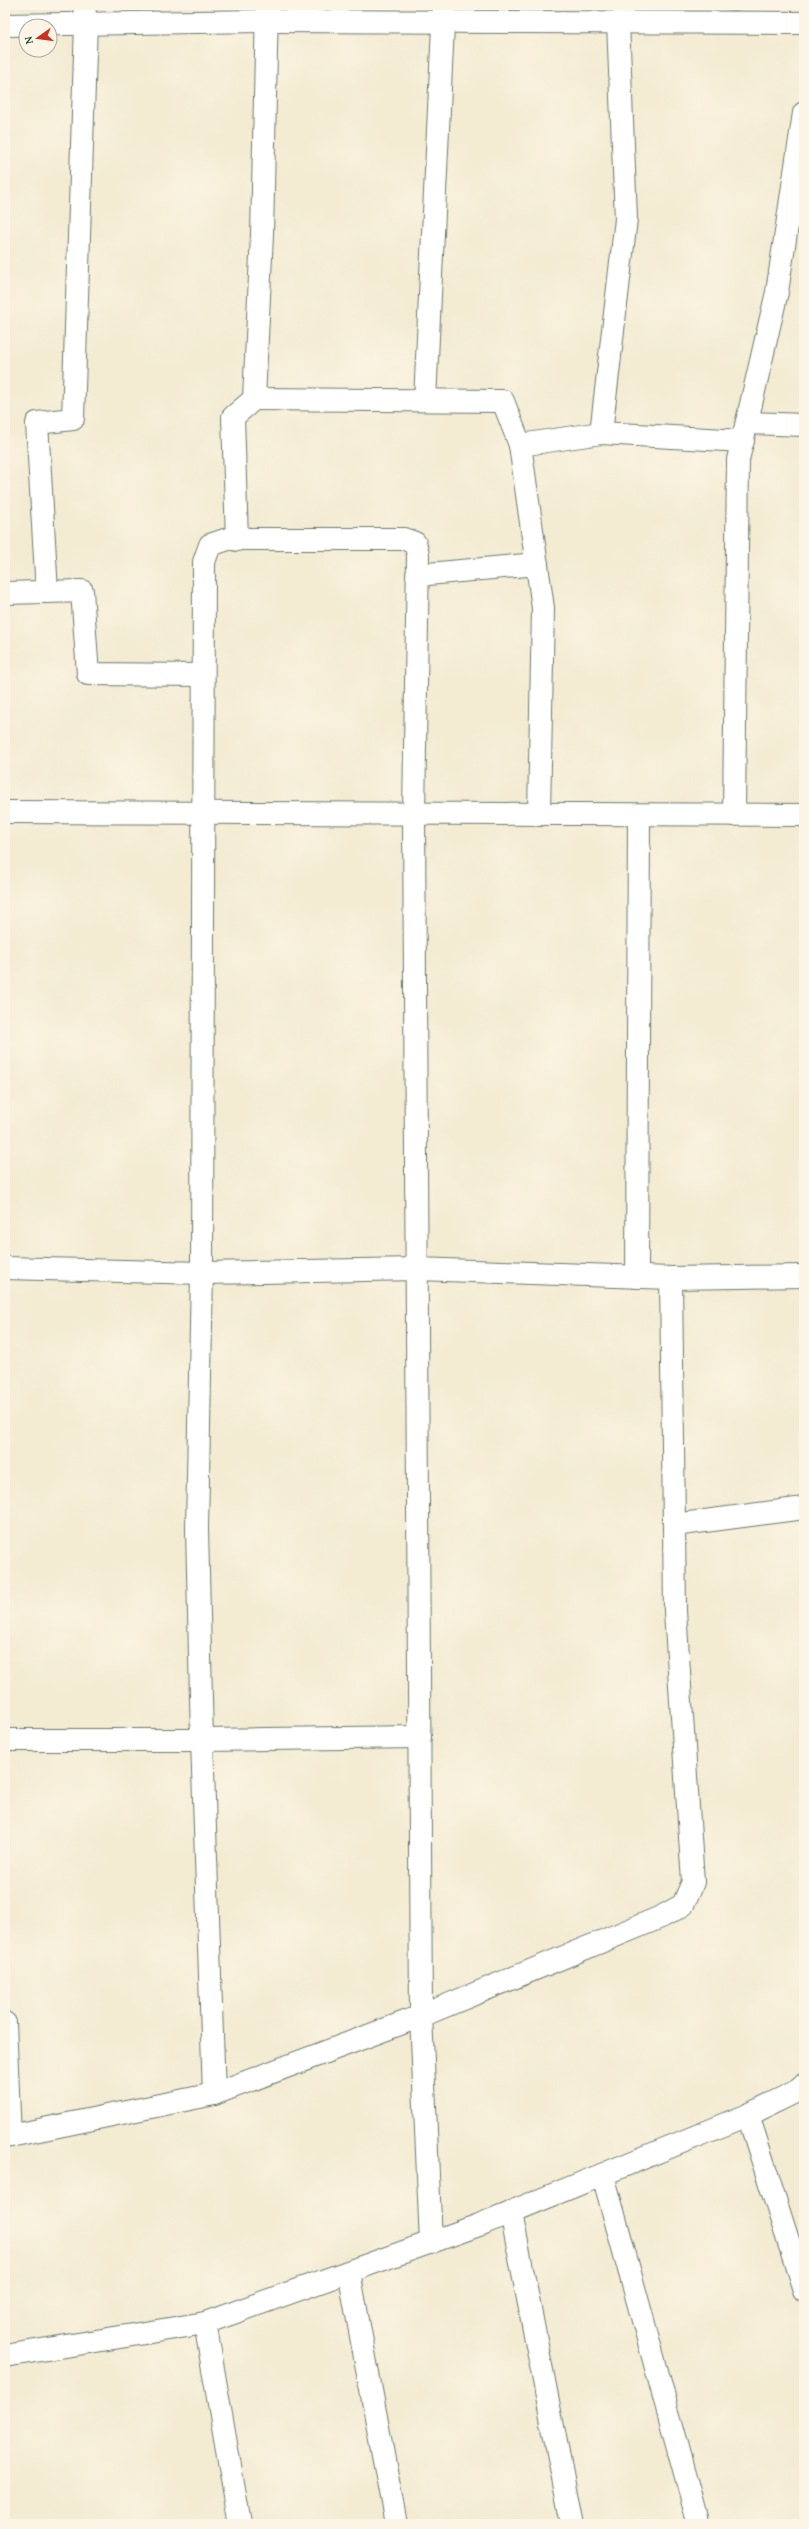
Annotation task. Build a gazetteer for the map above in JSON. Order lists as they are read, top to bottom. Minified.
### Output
{"north":"left"}
